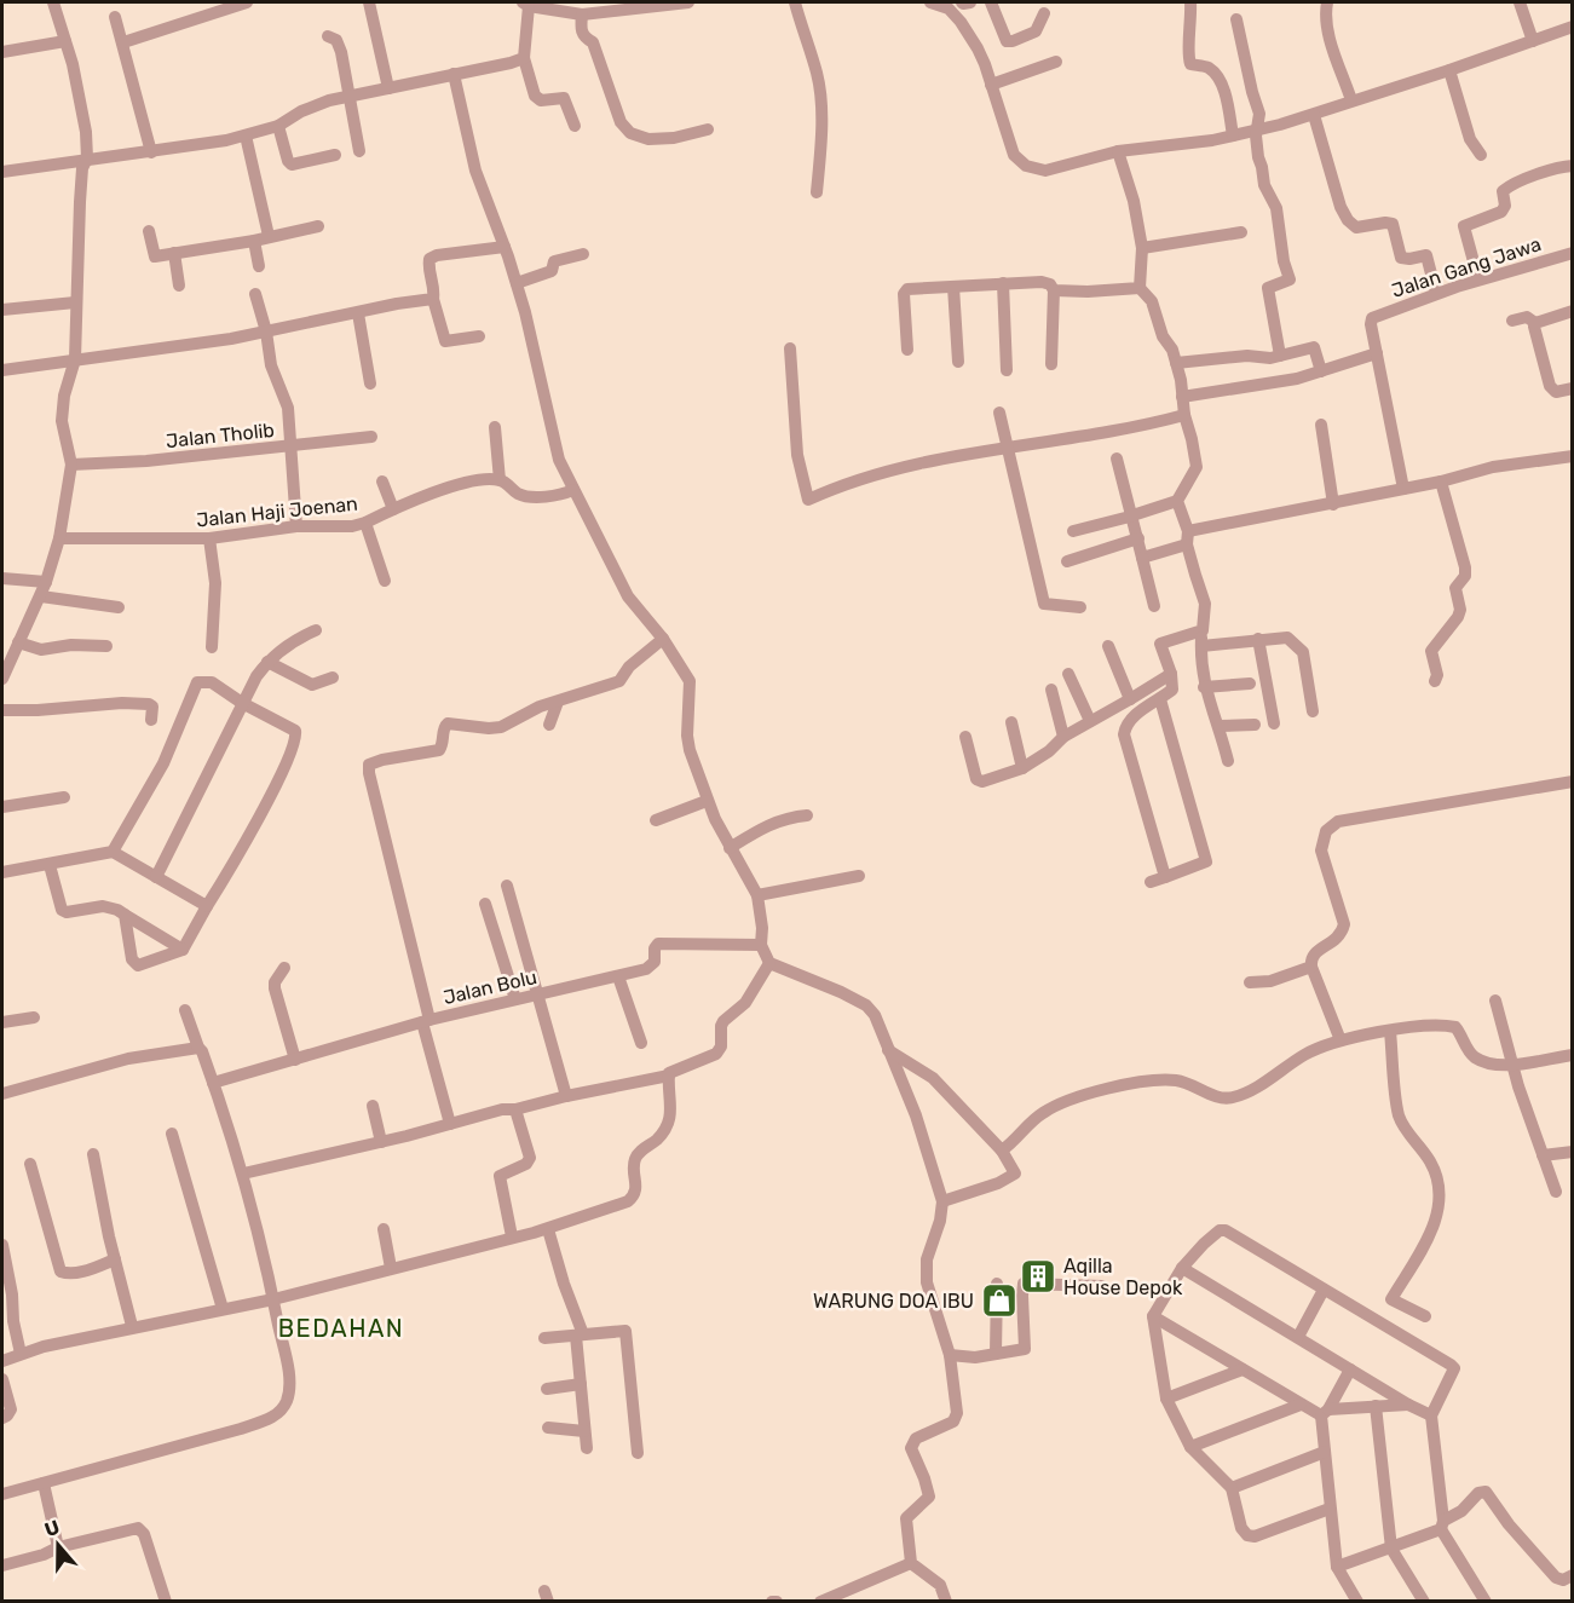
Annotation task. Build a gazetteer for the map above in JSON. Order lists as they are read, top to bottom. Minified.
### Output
{"streets":{"street":["Jalan Gang Jawa","Jalan Tholib","Jalan Haji Joenan","Jalan Bolu"]},"districts":["BEDAHAN"],"places":{"building":["Aqilla House Depok"],"shop":["WARUNG DOA IBU"]},"north":"top"}
